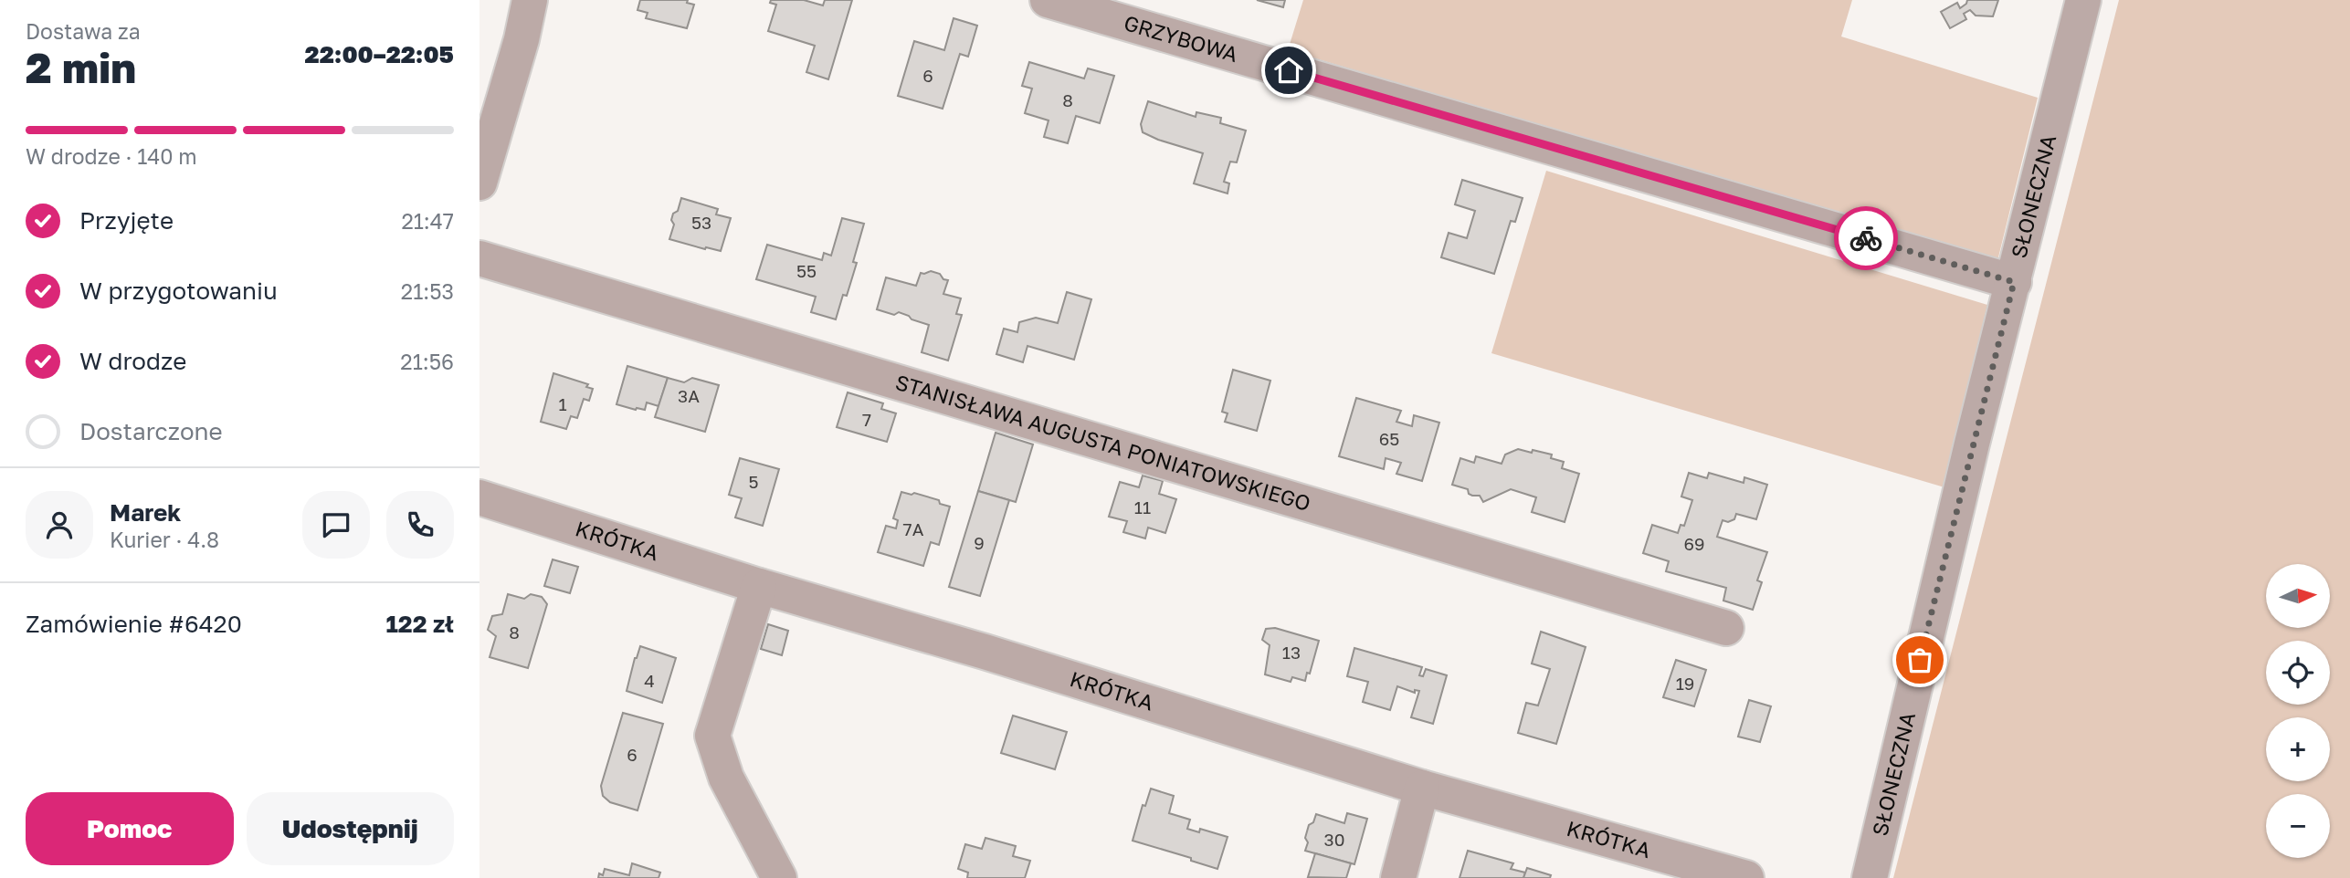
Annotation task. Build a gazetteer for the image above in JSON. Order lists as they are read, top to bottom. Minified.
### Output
{"streets":{"street":["GRZYBOWA","SŁONECZNA","STANISŁAWA AUGUSTA PONIATOWSKIEGO","KRÓTKA"]},"crossings":[["GRZYBOWA","SŁONECZNA"]],"house_numbers":["6","8","53","55","3A","1","7","65","5","11","7A","9","69","8","13","4","19","6","30"],"north":"right","page":{"heading":["2 min","Dostawa za","22:00–22:05"],"panel":["Marek","Kurier · 4.8","Zamówienie #6420","122 zł"],"bar":"W drodze · 140 m","list":[["Przyjęte","21:47"],["W przygotowaniu","21:53"],["W drodze","21:56"],"Dostarczone"],"map_buttons":["+","−"],"buttons":["Pomoc","Udostępnij"]}}
